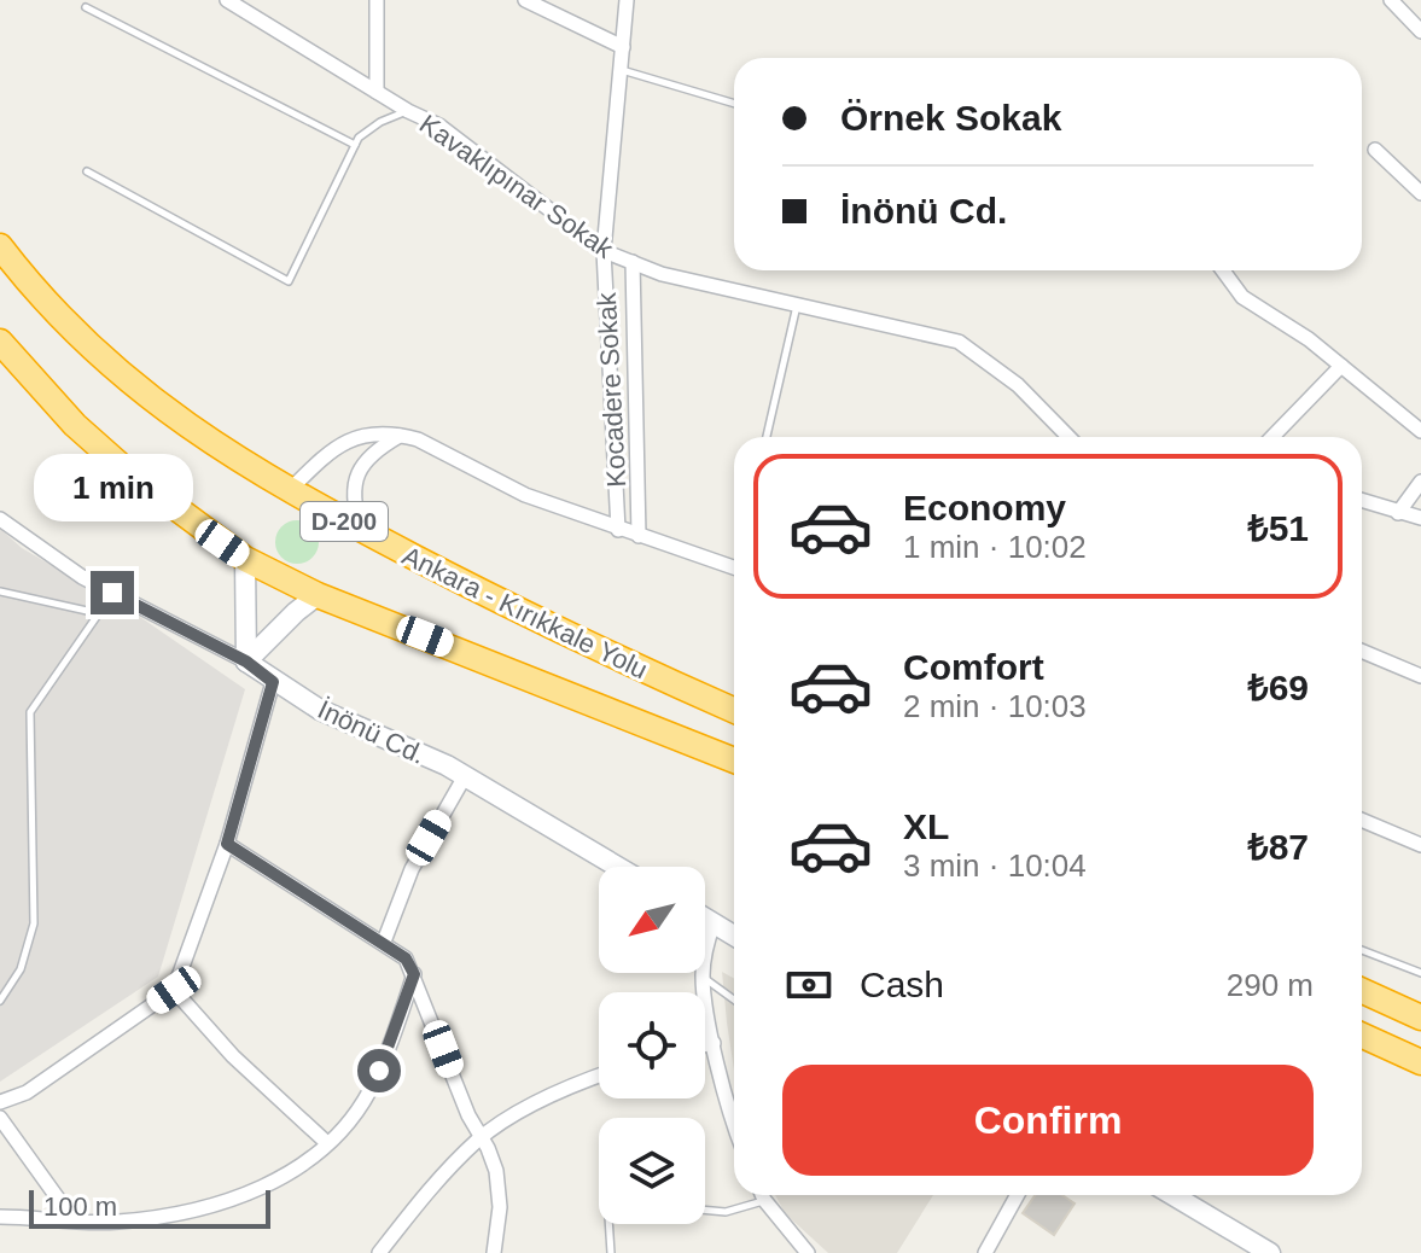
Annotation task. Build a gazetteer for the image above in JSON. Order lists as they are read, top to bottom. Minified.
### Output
{"streets":{"highway":["D-200","Ankara - Kırıkkale Yolu"],"street":["Kavaklıpınar Sokak","Kocadere Sokak","İnönü Cd."]},"crossings":[["Kavaklıpınar Sokak","Kocadere Sokak"]],"scale_bar":"100 m","north":"bottom left","page":{"banner":["Örnek Sokak","İnönü Cd."],"bubble":"1 min","list":[{"name":"Economy","note":"1 min · 10:02","value":"₺51"},{"name":"Comfort","note":"2 min · 10:03","value":"₺69"},{"name":"XL","note":"3 min · 10:04","value":"₺87"}],"pay":["Cash","290 m"],"buttons":"Confirm","scale":"100 m"}}
